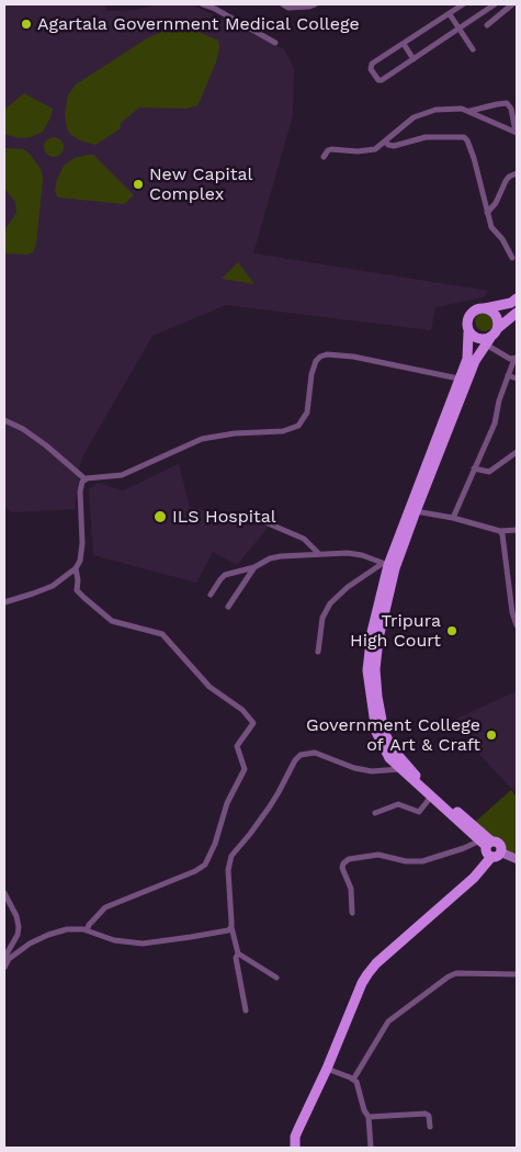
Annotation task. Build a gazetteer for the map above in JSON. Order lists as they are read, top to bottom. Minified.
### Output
{"places":["Agartala Government Medical College","New Capital Complex","ILS Hospital","Tripura High Court","Government College of Art & Craft"]}
